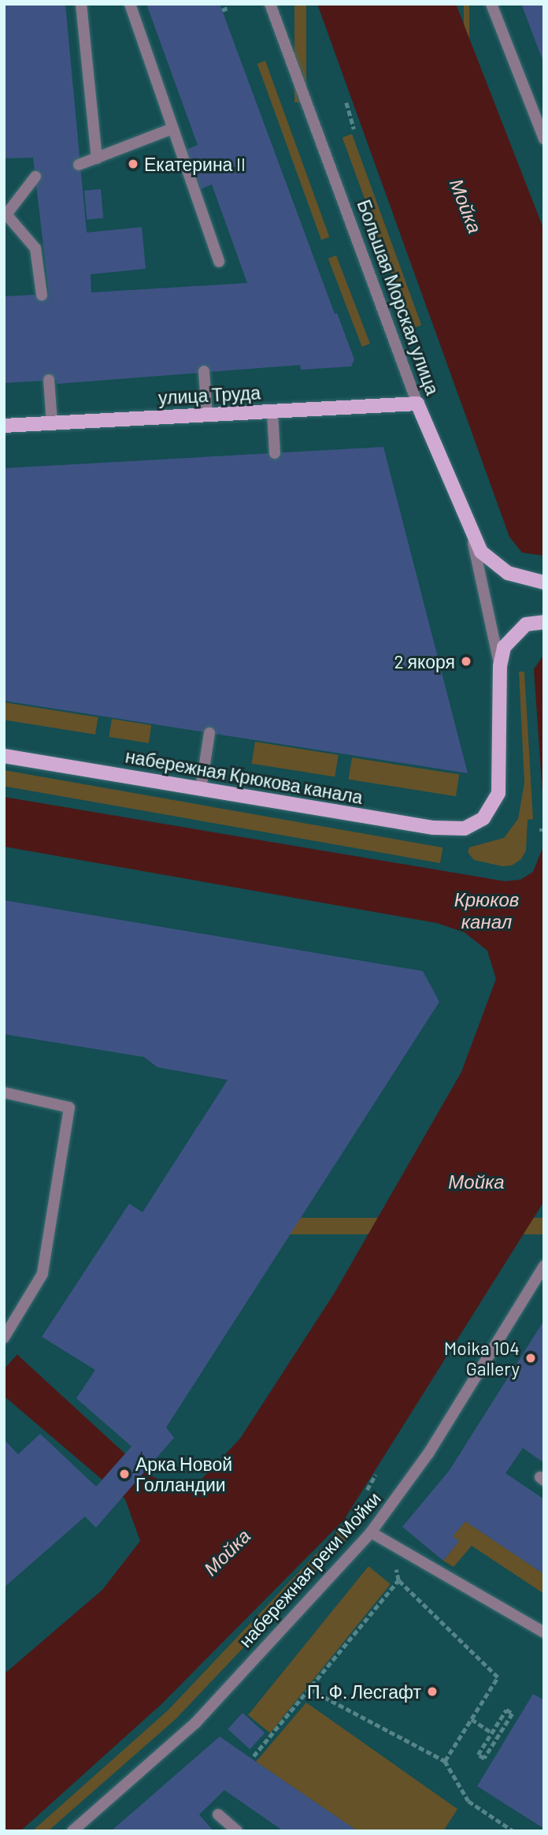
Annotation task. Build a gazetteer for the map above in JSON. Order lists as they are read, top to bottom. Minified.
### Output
{"streets":{"main road":["Большая Морская улица","улица Труда","набережная Крюкова канала"],"street":["набережная реки Мойки"]},"crossings":[["Большая Морская улица","улица Труда"]],"water":["Мойка","Крюков канал"],"places":["Екатерина II","2 якоря","Moika 104 Gallery","Арка Новой Голландии","П. Ф. Лесгафт"]}
